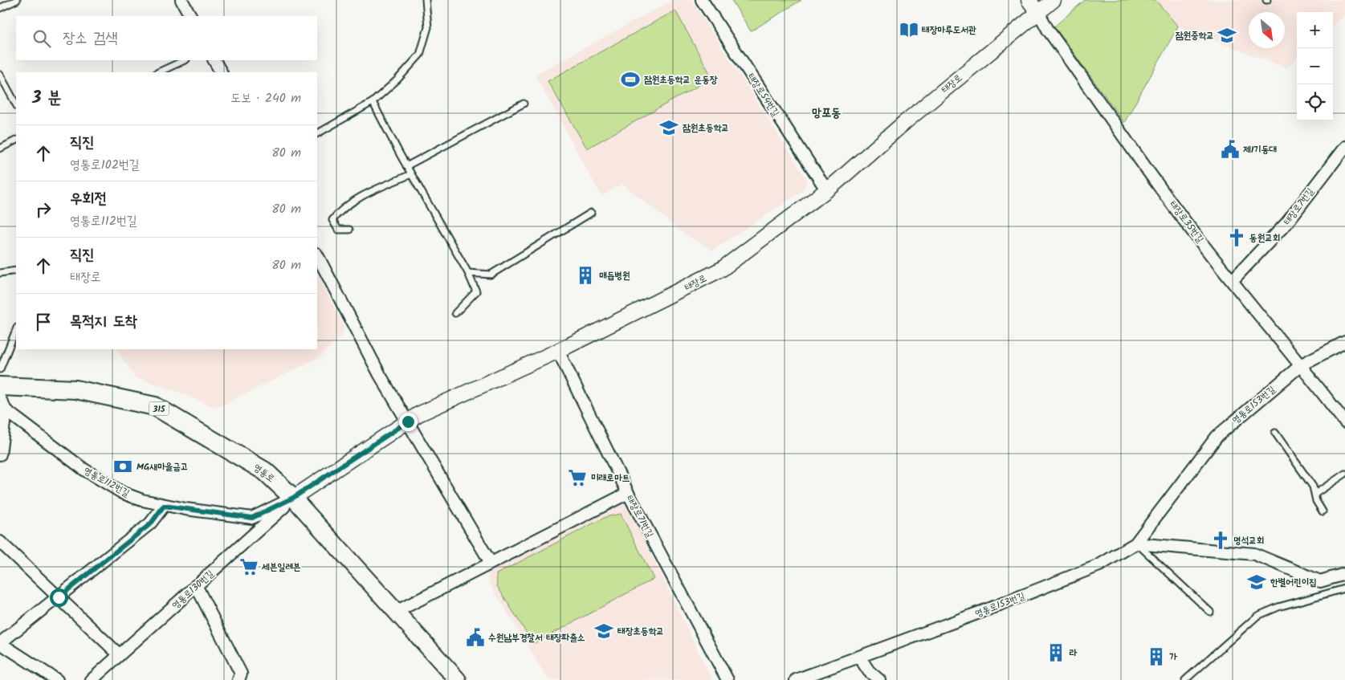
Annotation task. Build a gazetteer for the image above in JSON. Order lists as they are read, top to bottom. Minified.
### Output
{"streets":{"main road":["315","영통로"],"street":["태장로","태장로54번길","태장로7번길","태장로35번길","영통로153번길","영통로112번길","태장로71번길","영통로130번길"]},"crossings":[["태장로","태장로54번길"],["태장로","태장로35번길"],["태장로","영통로"],["태장로","영통로112번길"],["태장로","태장로71번길"],["태장로","영통로130번길"],["태장로7번길","태장로35번길"],["태장로35번길","영통로153번길"],["영통로","영통로112번길"],["영통로","영통로130번길"],["영통로112번길","영통로130번길"]],"districts":["망포동"],"places":{"library":["태장마루도서관"],"school or university":["잠원중학교","잠원초등학교","한별어린이집","태장초등학교"],"sports":["잠원초등학교 운동장"],"public building":["제1기동대","수원남부경찰서 태장파출소"],"church":["동원교회","명석교회"],"building":["매듭병원","라","가"],"bank":["MG새마을금고"],"supermarket":["미래로마트","세븐일레븐"]},"north":"bottom right","page":{"map_buttons":["+","−"],"search":"장소 검색","heading":["3 분","도보 · 240 m"],"list":[["직진","영통로102번길","80 m"],["우회전","영통로112번길","80 m"],["직진","태장로","80 m"],"목적지 도착"]}}
